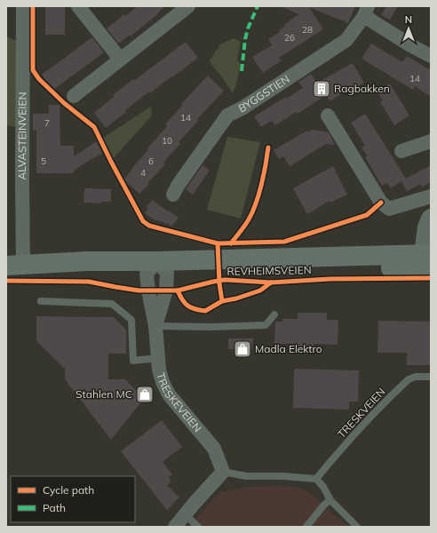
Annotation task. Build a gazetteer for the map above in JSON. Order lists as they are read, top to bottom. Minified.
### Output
{"streets":{"main road":["REVHEIMSVEIEN"],"street":["BYGGSTIEN","ALVASTEINVEIEN","TRESKEVEIEN"],"lane":["TRESKVEIEN"]},"crossings":[["ALVASTEINVEIEN","REVHEIMSVEIEN"],["REVHEIMSVEIEN","TRESKEVEIEN"]],"places":{"building":["Ragbakken"],"shop":["Madla Elektro","Stahlen MC"]},"house_numbers":["28","26","14","14","7","10","5","6","4"],"legend":["Cycle path","Path"],"north":"top"}
